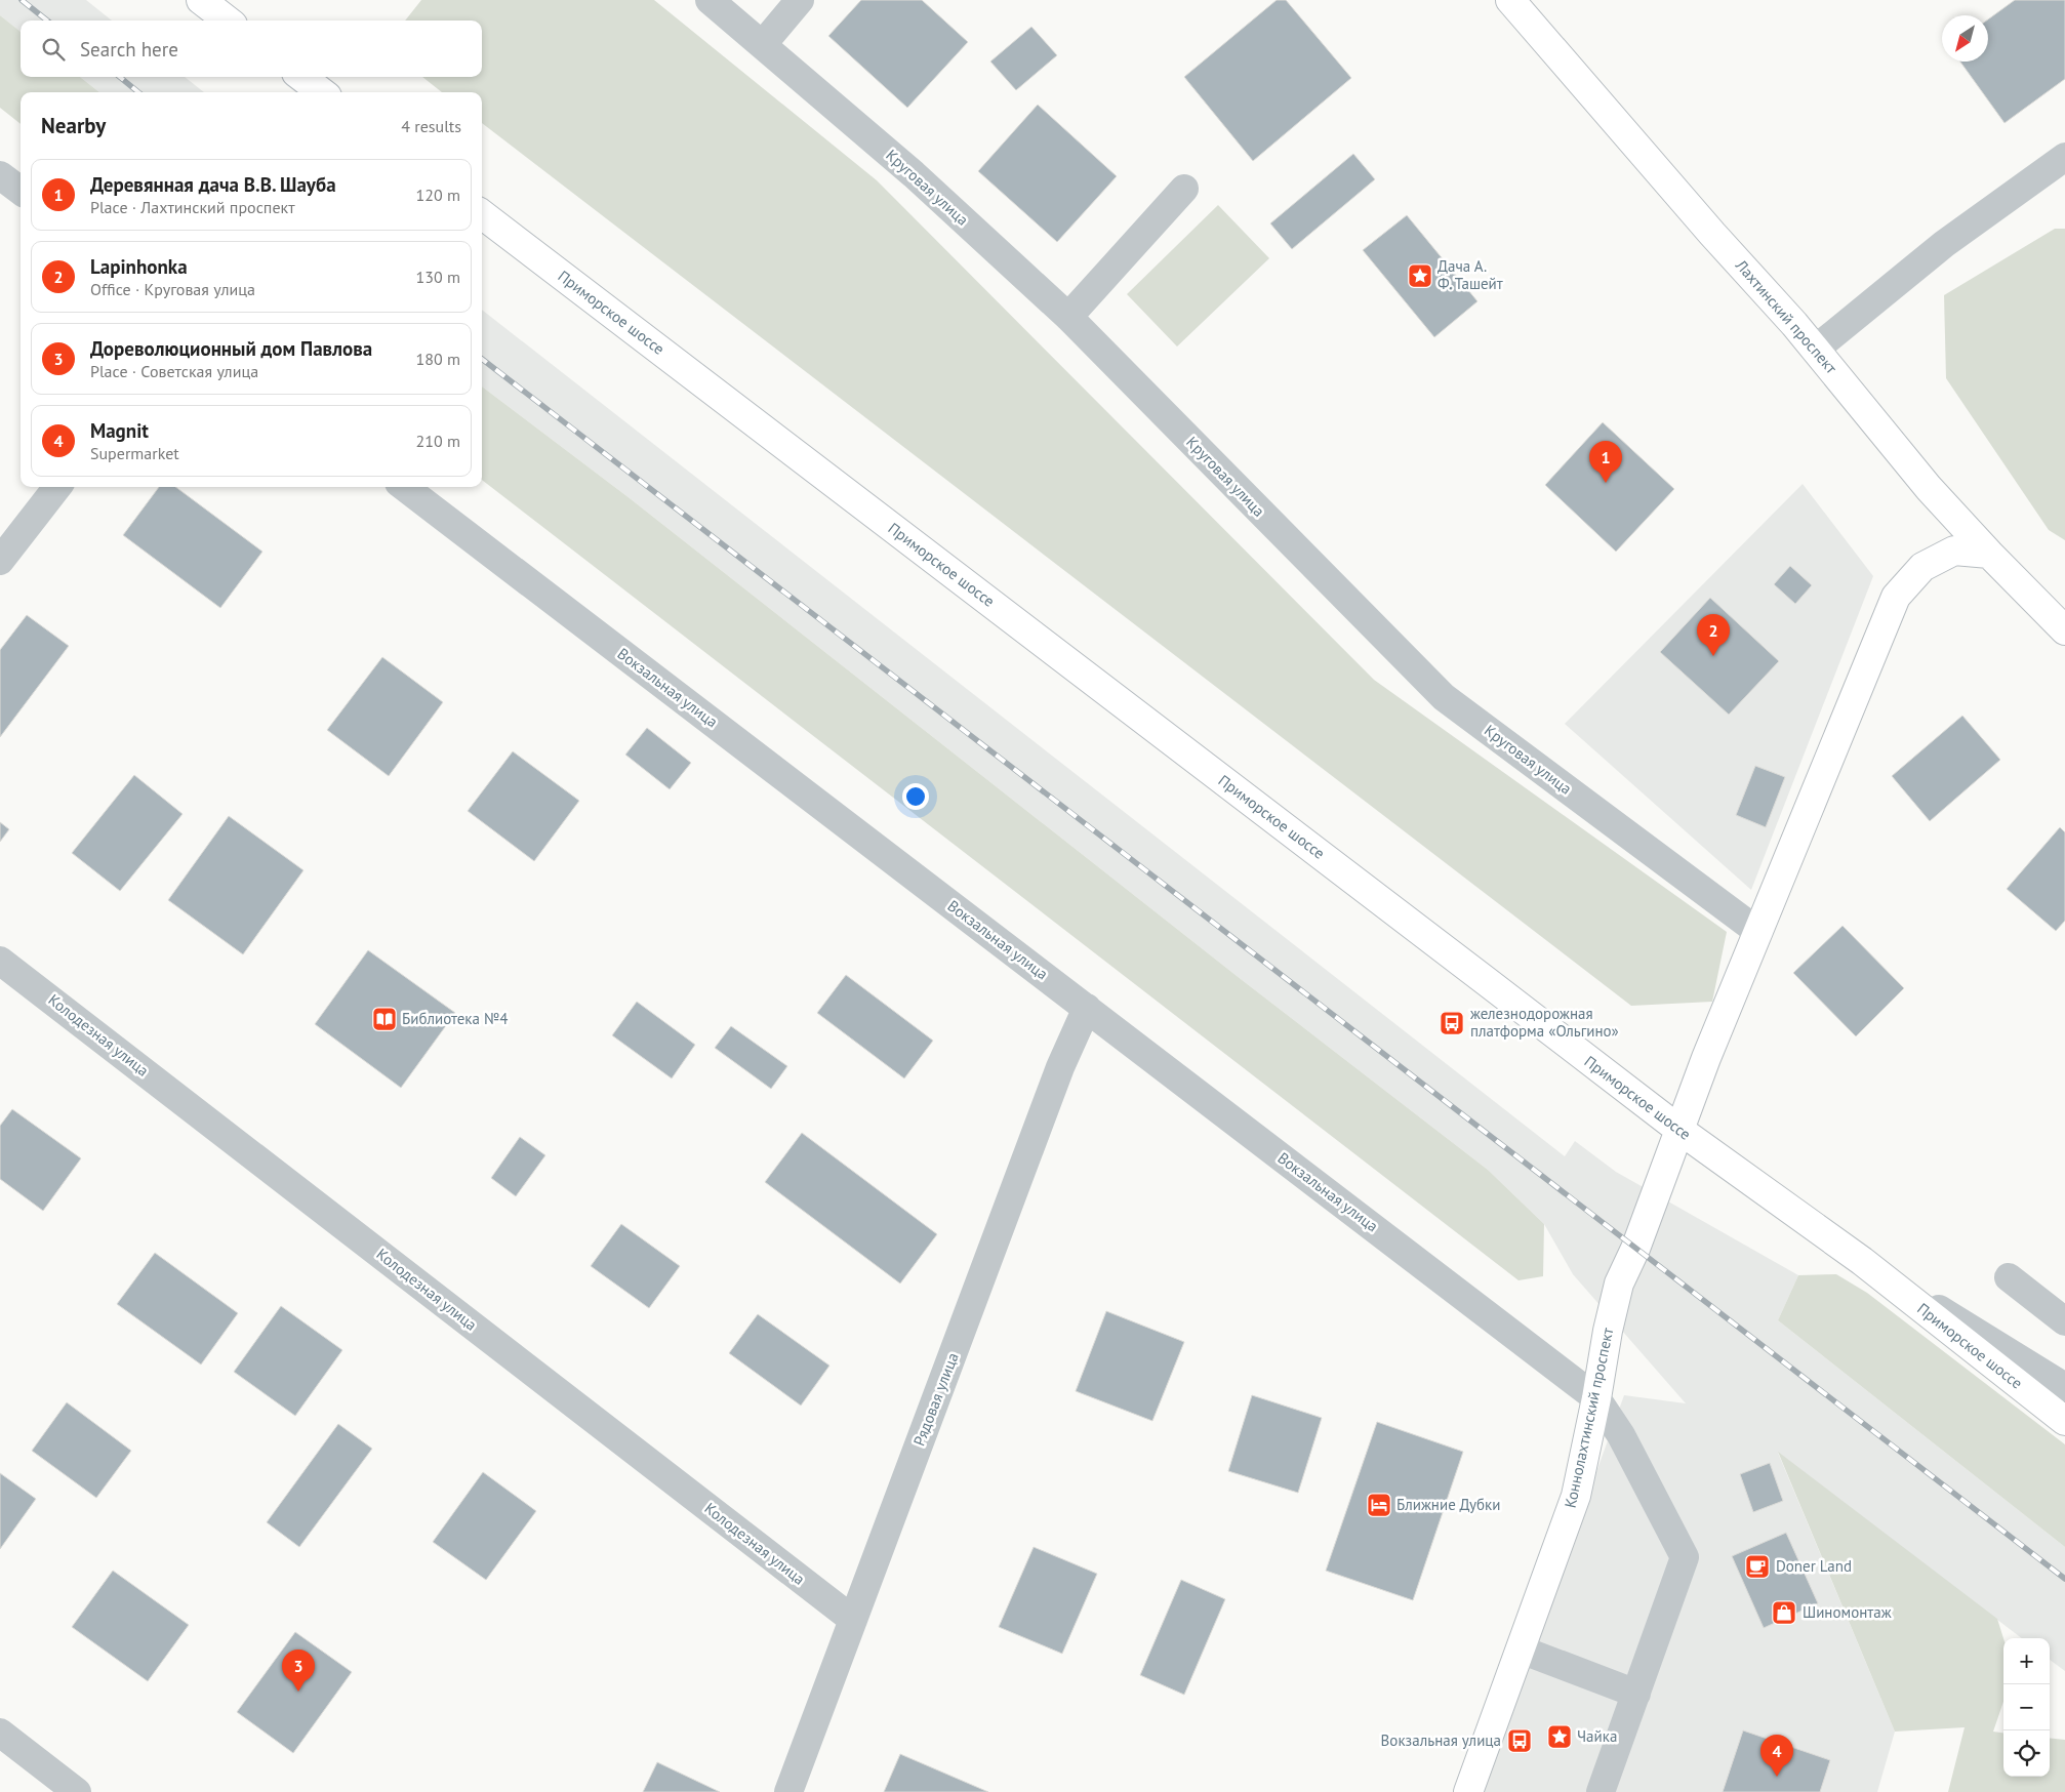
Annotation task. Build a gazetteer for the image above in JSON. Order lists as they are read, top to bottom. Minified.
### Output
{"streets":{"main road":["Приморское шоссе","Лахтинский проспект","Коннолахтинский проспект"],"street":["Круговая улица","Вокзальная улица","Колодезная улица","Рядовая улица"]},"crossings":[["Круговая улица","Коннолахтинский проспект"],["Приморское шоссе","Коннолахтинский проспект"],["Лахтинский проспект","Коннолахтинский проспект"],["Вокзальная улица","Рядовая улица"],["Вокзальная улица","Коннолахтинский проспект"],["Колодезная улица","Рядовая улица"]],"places":{"place":["Дача А. Ф. Ташейт","Чайка"],"library":["Библиотека №4"],"bus stop":["железнодорожная платформа «Ольгино»","Вокзальная улица"],"hotel":["Ближние Дубки"],"cafe":["Doner Land"],"shop":["Шиномонтаж"]},"north":"bottom left","page":{"search":"Search here","heading":["Nearby","4 results"],"list":[{"mark":"1","name":"Деревянная дача В.В. Шауба","note":"Place · Лахтинский проспект","value":"120 m"},{"mark":"2","name":"Lapinhonka","note":"Office · Круговая улица","value":"130 m"},{"mark":"3","name":"Дореволюционный дом Павлова","note":"Place · Советская улица","value":"180 m"},{"mark":"4","name":"Magnit","note":"Supermarket","value":"210 m"}],"pins":["1","2","3","4"],"map_buttons":["+","−"]}}
